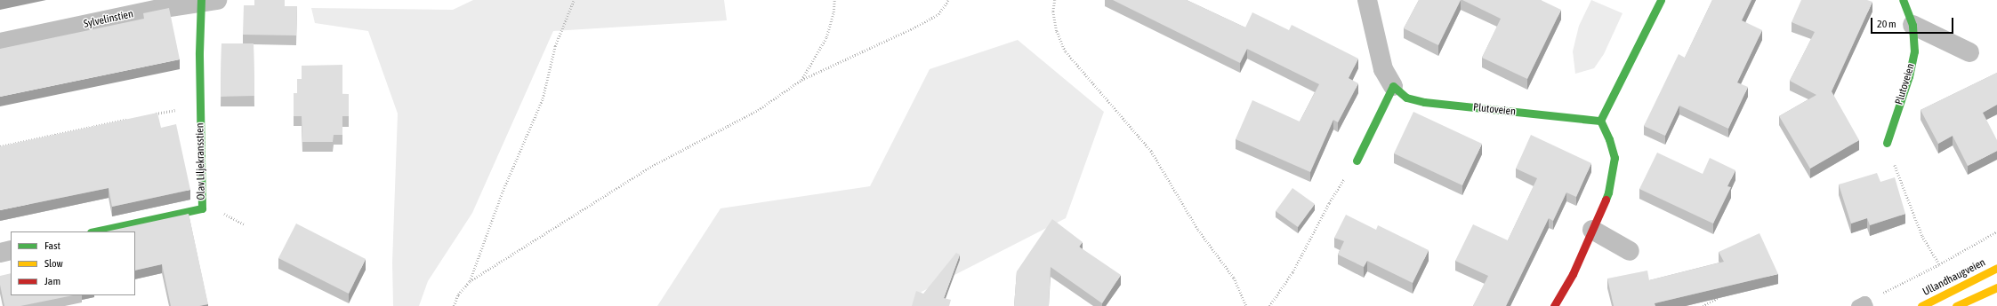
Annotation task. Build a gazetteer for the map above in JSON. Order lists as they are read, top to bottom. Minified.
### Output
{"streets":{"street":["Sylvelinstien","Plutoveien","Olav Liljekransstien","Ullandhaugveien"]},"crossings":[["Sylvelinstien","Olav Liljekransstien"]],"legend":["Fast","Slow","Jam"],"scale_bar":"20 m"}
